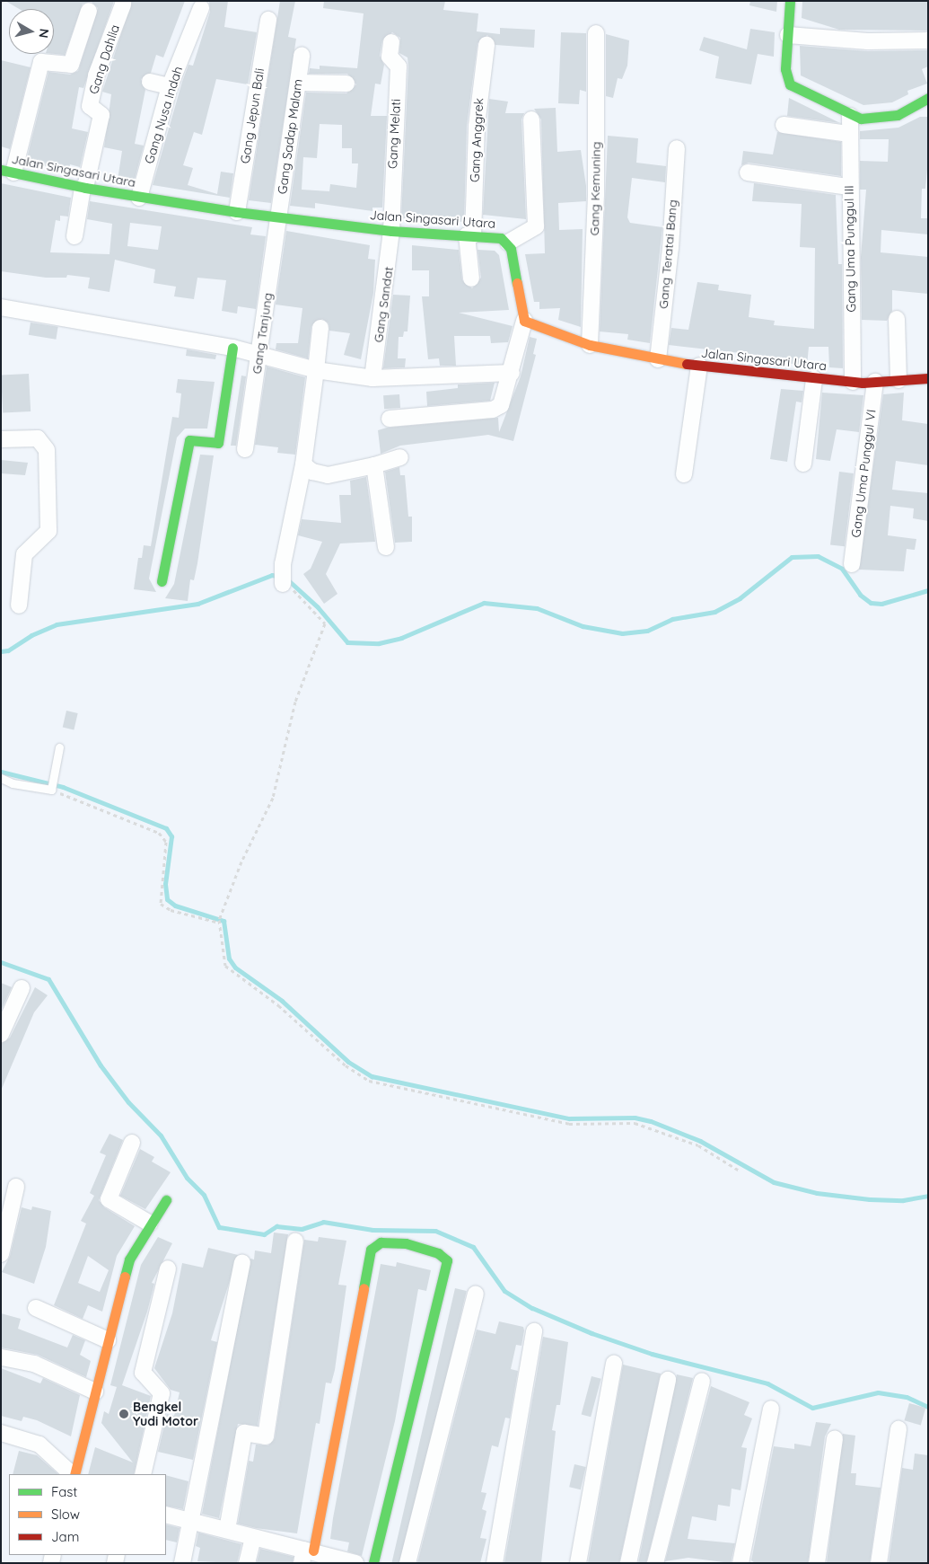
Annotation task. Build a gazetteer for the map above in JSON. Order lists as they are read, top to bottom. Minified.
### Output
{"streets":{"street":["Gang Dahlia","Gang Nusa Indah","Gang Jepun Bali","Gang Melati","Gang Sadap Malam","Gang Anggrek","Jalan Singasari Utara","Gang Kemuning","Gang Uma Punggul III","Gang Teratai Bang","Gang Sandat","Gang Tanjung","Gang Uma Punggul VI"]},"crossings":[["Gang Dahlia","Jalan Singasari Utara"],["Gang Nusa Indah","Jalan Singasari Utara"],["Gang Jepun Bali","Jalan Singasari Utara"],["Gang Melati","Jalan Singasari Utara"],["Gang Melati","Gang Sandat"],["Gang Sadap Malam","Jalan Singasari Utara"],["Gang Sadap Malam","Gang Tanjung"],["Gang Anggrek","Jalan Singasari Utara"],["Jalan Singasari Utara","Gang Kemuning"],["Jalan Singasari Utara","Gang Uma Punggul III"],["Jalan Singasari Utara","Gang Teratai Bang"],["Jalan Singasari Utara","Gang Sandat"],["Jalan Singasari Utara","Gang Tanjung"],["Jalan Singasari Utara","Gang Uma Punggul VI"]],"places":["Bengkel Yudi Motor"],"legend":["Fast","Slow","Jam"],"north":"right"}
